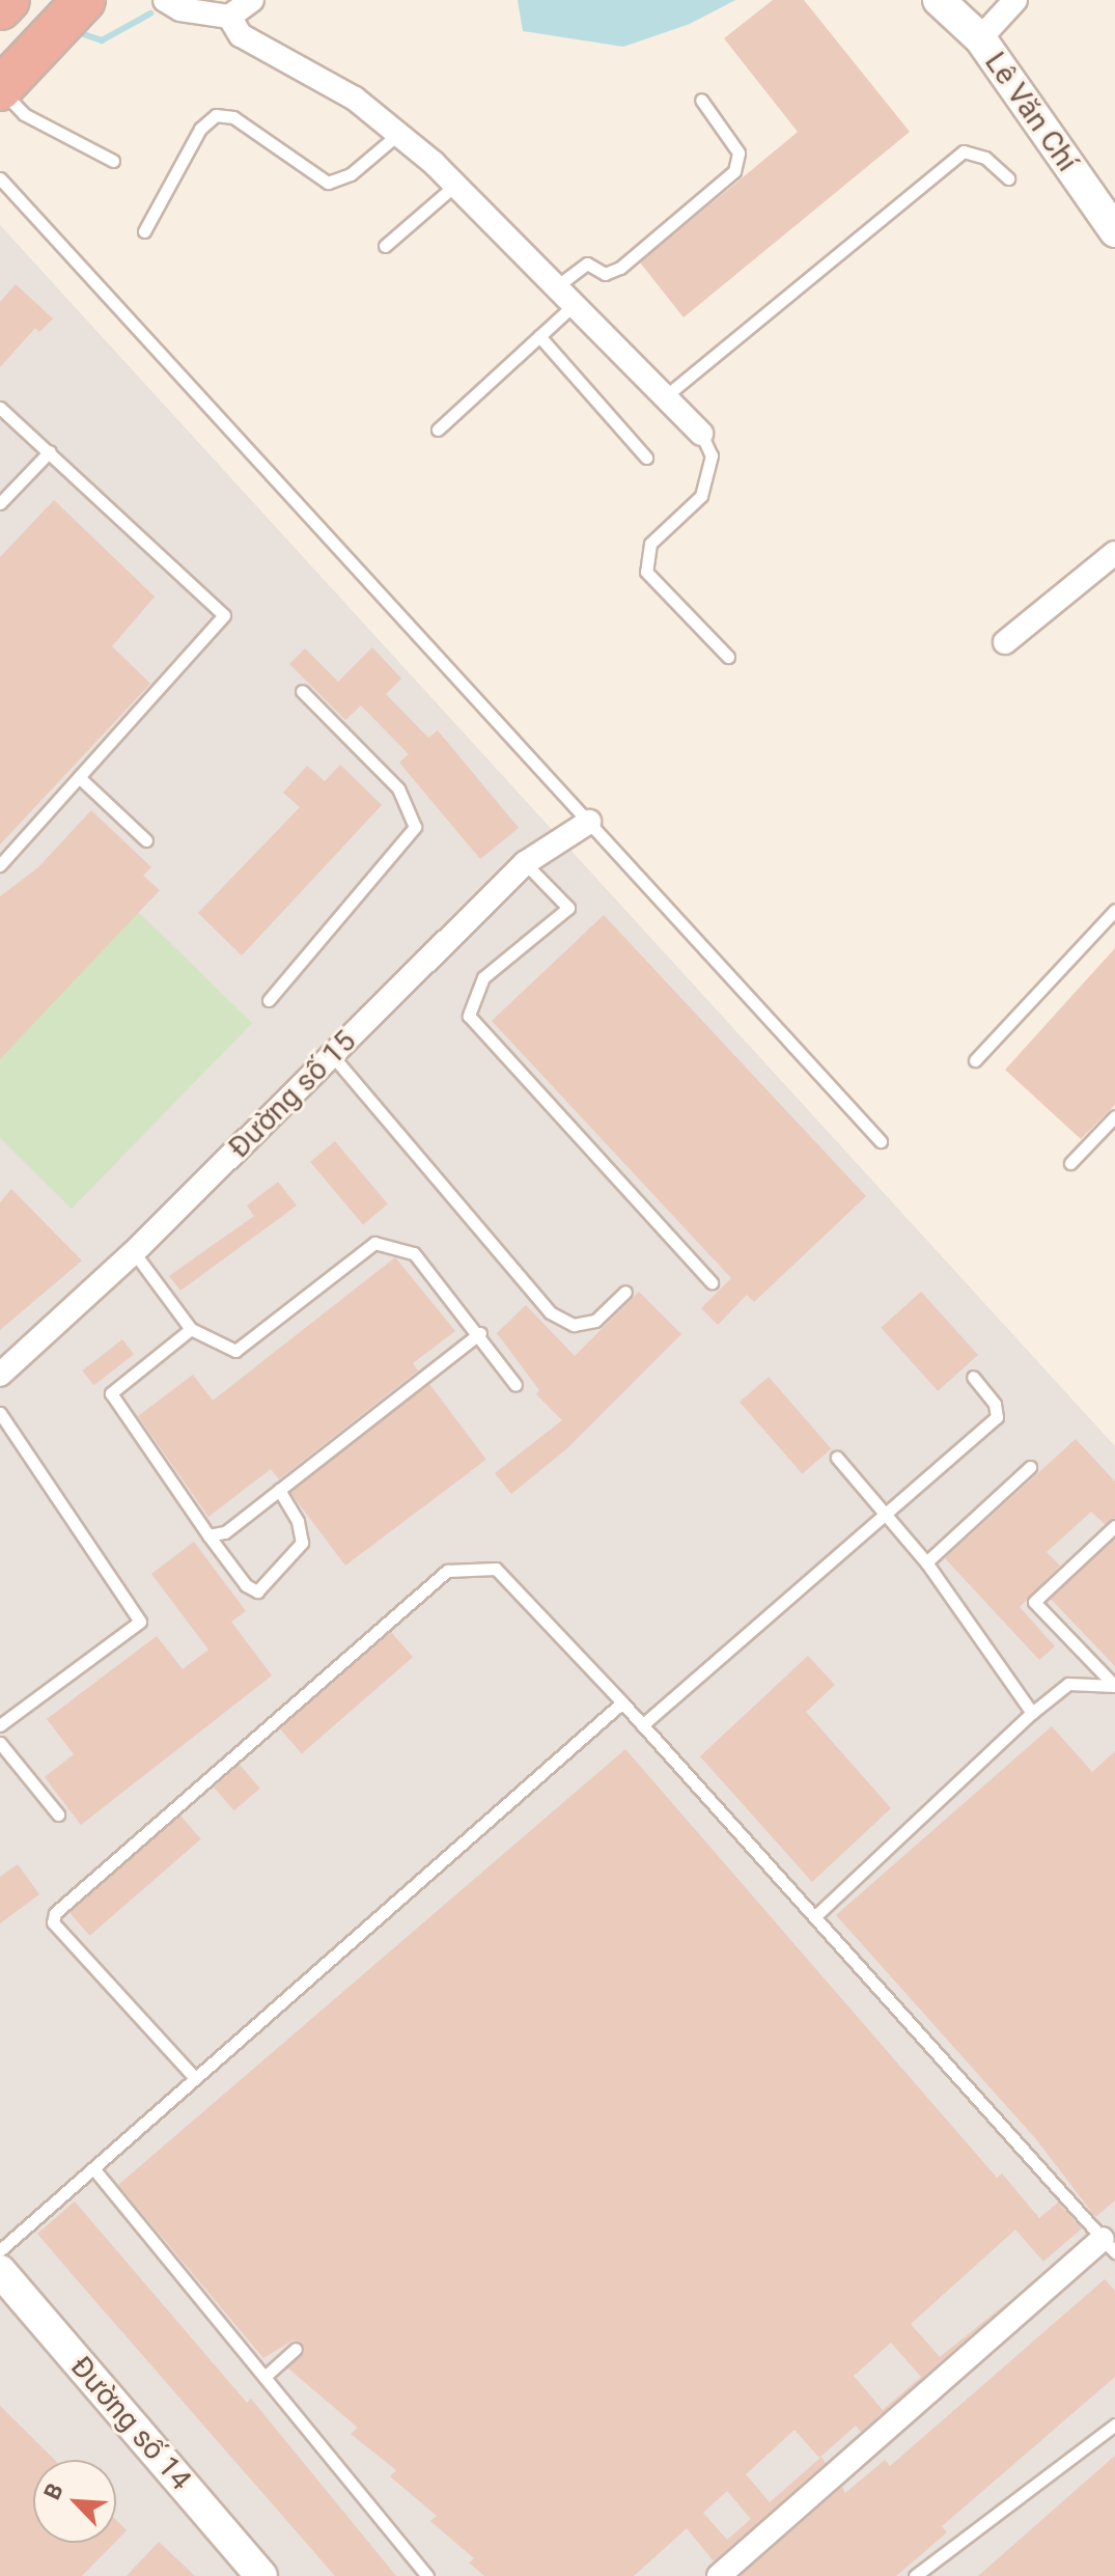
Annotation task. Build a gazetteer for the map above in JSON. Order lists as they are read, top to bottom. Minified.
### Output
{"streets":{"street":["Lê Văn Chí","Đường số 15","Đường số 14"]},"north":"top left"}
